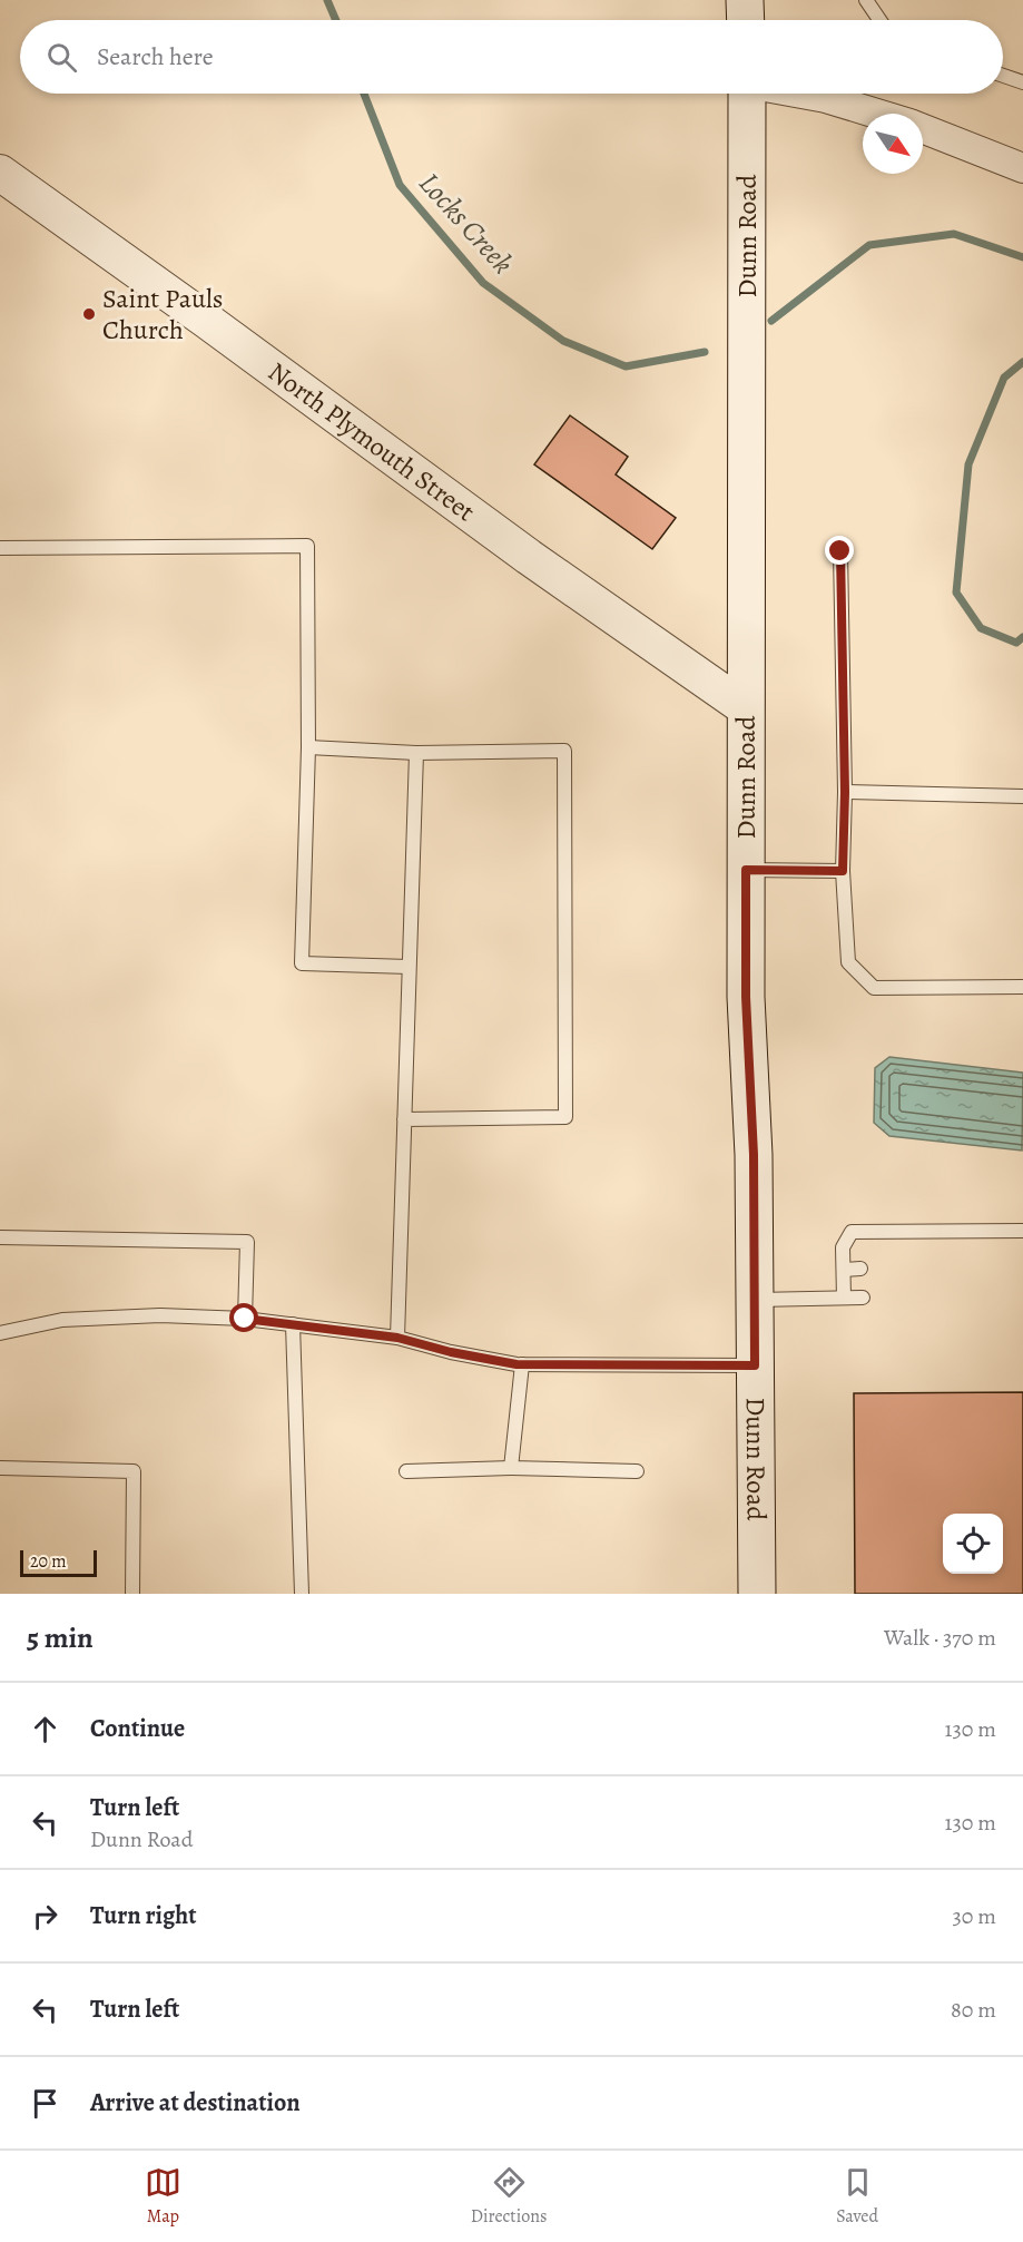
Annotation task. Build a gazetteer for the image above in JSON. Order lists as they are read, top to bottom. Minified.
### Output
{"streets":{"main road":["Dunn Road"],"street":["North Plymouth Street"]},"crossings":[["Dunn Road","North Plymouth Street"]],"water":["Locks Creek"],"places":["Saint Pauls Church"],"scale_bar":"20 m","north":"bottom right","page":{"search":"Search here","scale":"20 m","heading":["5 min","Walk · 370 m"],"list":[["Continue","130 m"],["Turn left","Dunn Road","130 m"],["Turn right","30 m"],["Turn left","80 m"],"Arrive at destination"],"nav":["Map","Directions","Saved"]}}
